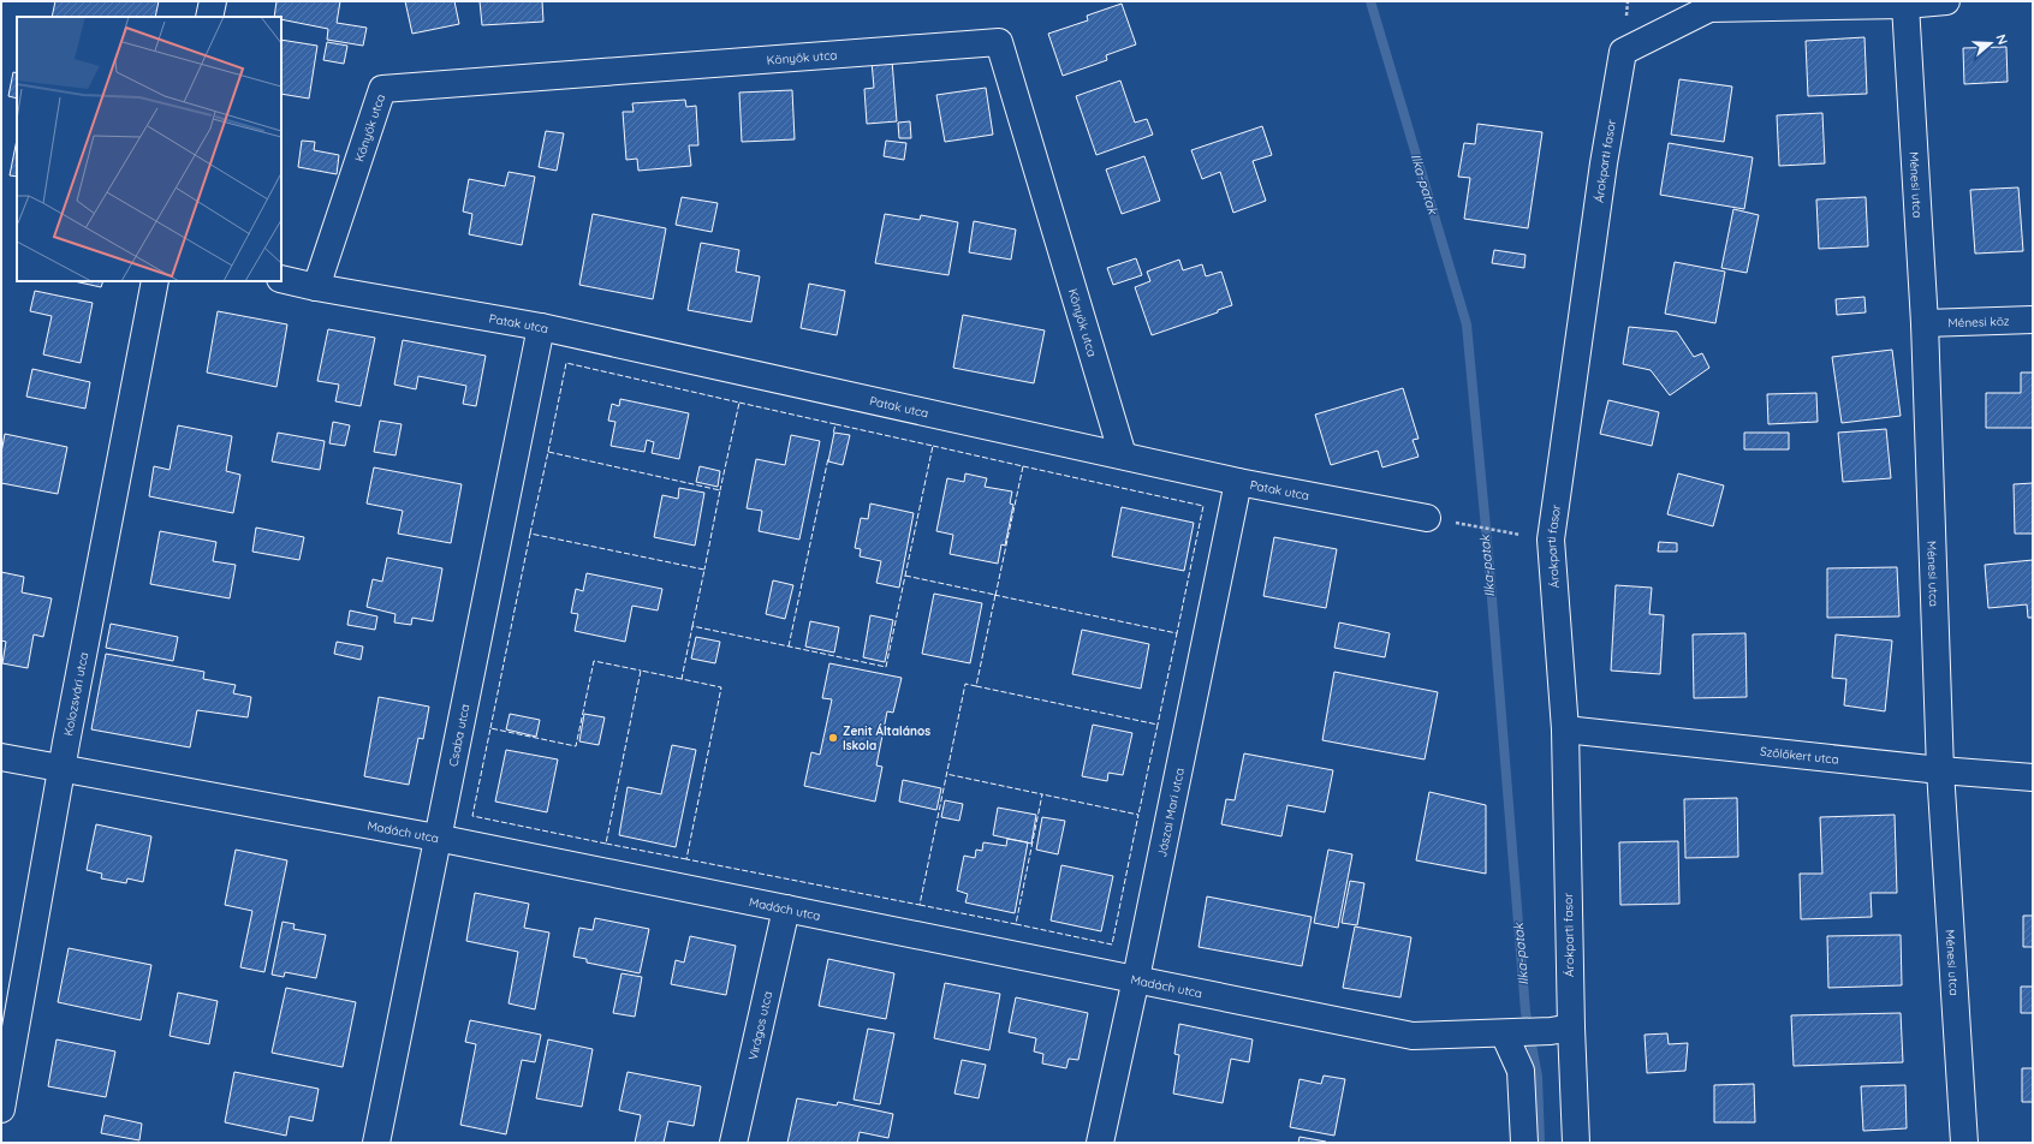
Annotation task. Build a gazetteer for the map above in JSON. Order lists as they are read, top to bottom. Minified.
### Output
{"streets":{"street":["Könyök utca","Árokparti fasor","Ménesi utca","Ménesi köz","Patak utca","Kolozsvári utca","Csaba utca","Szőlőkert utca","Jászai Mari utca","Madách utca","Virágos utca"]},"crossings":[["Könyök utca","Patak utca"],["Árokparti fasor","Ménesi utca"],["Árokparti fasor","Szőlőkert utca"],["Árokparti fasor","Madách utca"],["Ménesi utca","Ménesi köz"],["Ménesi utca","Szőlőkert utca"],["Patak utca","Csaba utca"],["Patak utca","Jászai Mari utca"],["Kolozsvári utca","Madách utca"],["Csaba utca","Madách utca"],["Jászai Mari utca","Madách utca"],["Madách utca","Virágos utca"]],"water":["Ilka-patak"],"places":["Zenit Általános Iskola"],"north":"right"}
